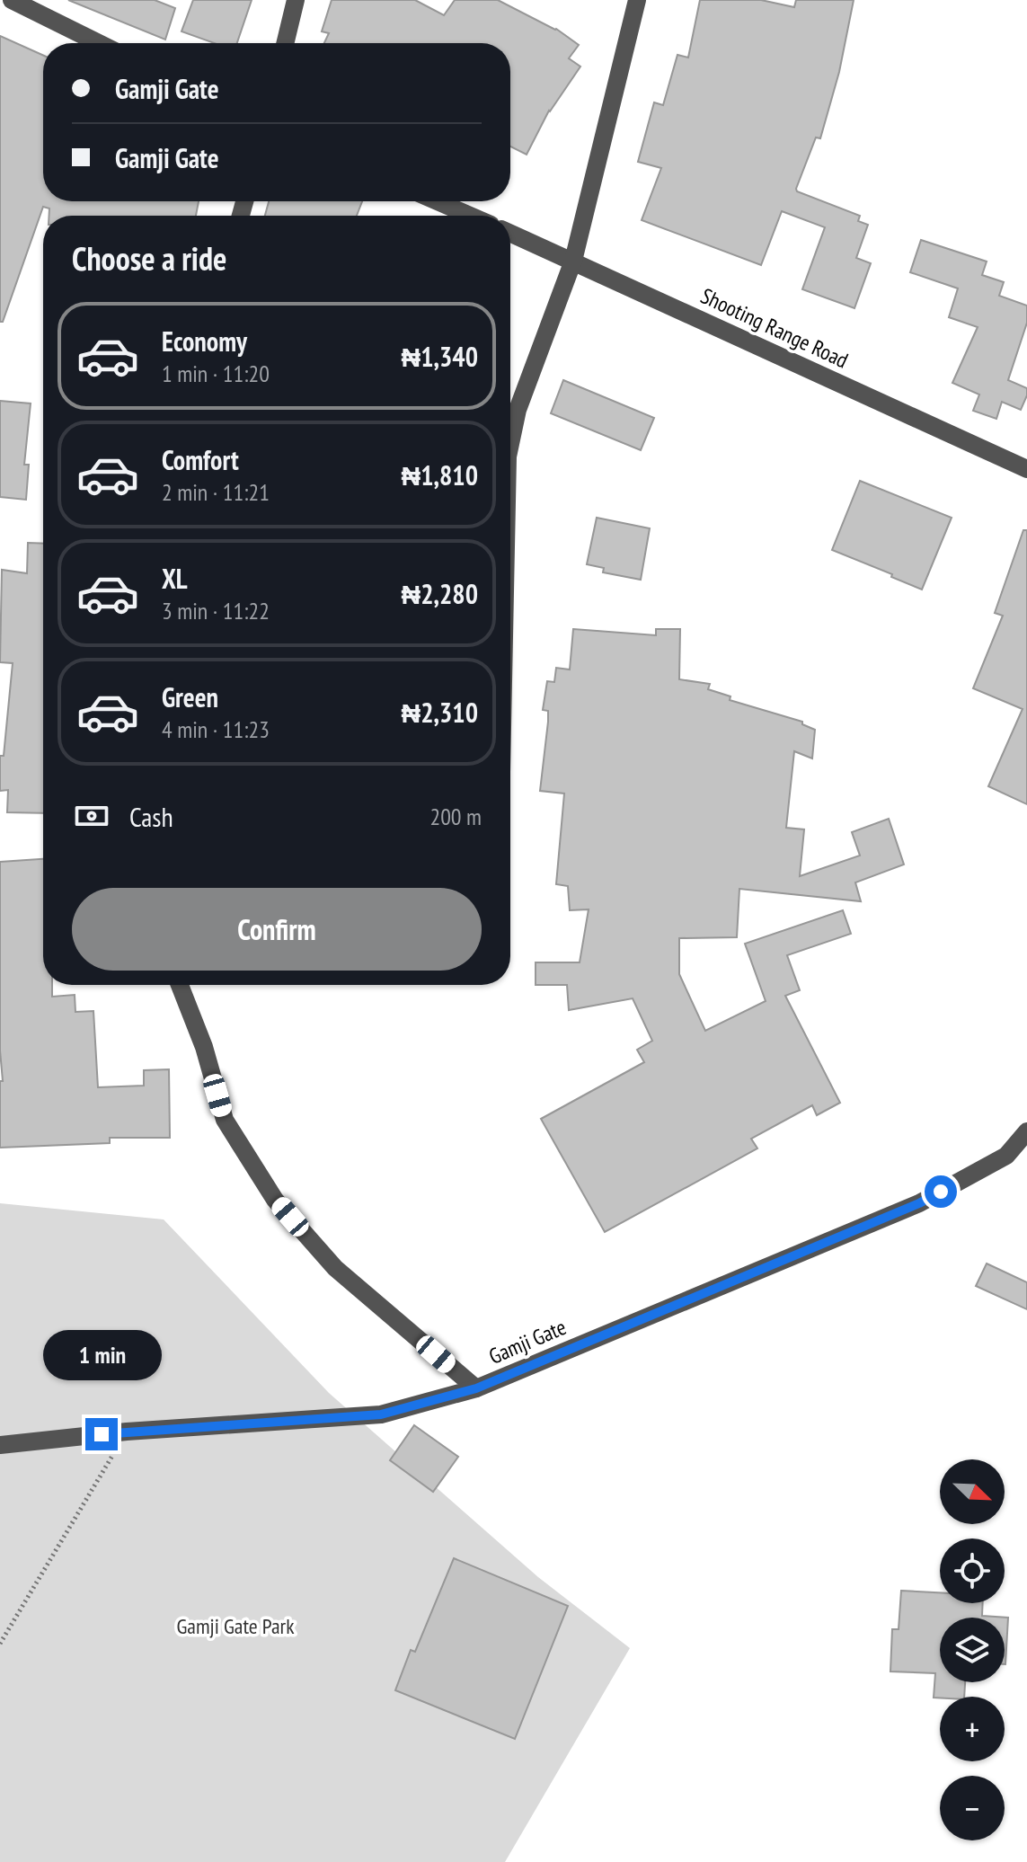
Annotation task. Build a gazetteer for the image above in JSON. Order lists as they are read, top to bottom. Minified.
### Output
{"streets":{"street":["Shooting Range Road","Gamji Gate"]},"parks":["Gamji Gate Park"],"north":"bottom right","page":{"banner":["Gamji Gate","Gamji Gate"],"heading":"Choose a ride","list":[{"name":"Economy","note":"1 min · 11:20","value":"₦1,340"},{"name":"Comfort","note":"2 min · 11:21","value":"₦1,810"},{"name":"XL","note":"3 min · 11:22","value":"₦2,280"},{"name":"Green","note":"4 min · 11:23","value":"₦2,310"}],"pay":["Cash","200 m"],"buttons":"Confirm","bubble":"1 min","map_buttons":["+","−"]}}
